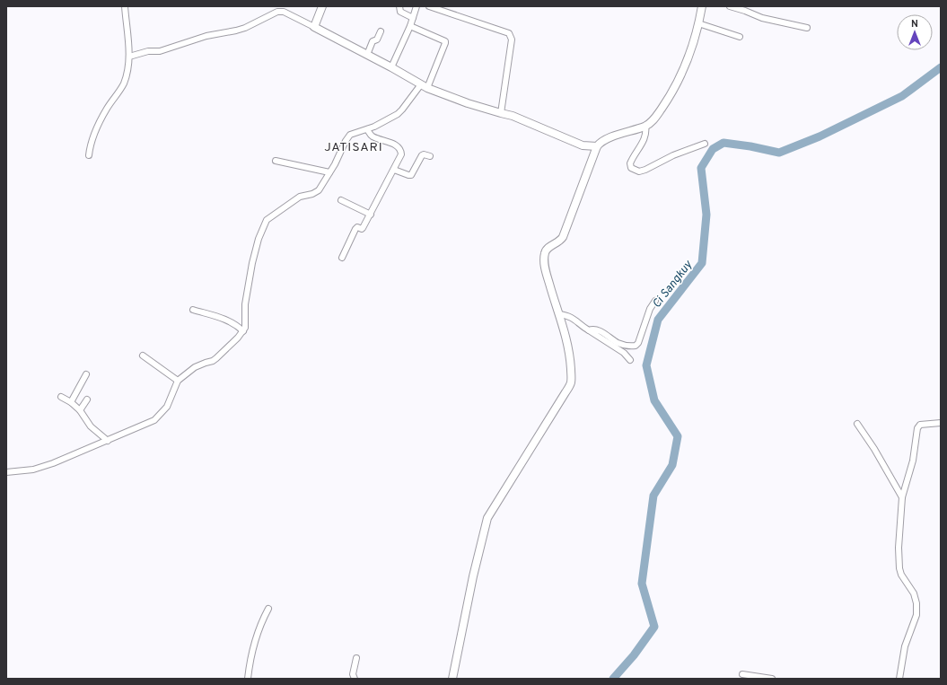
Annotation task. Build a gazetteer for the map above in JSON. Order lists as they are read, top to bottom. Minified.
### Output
{"districts":["JATISARI"],"water":["Ci Sangkuy"],"north":"top"}
